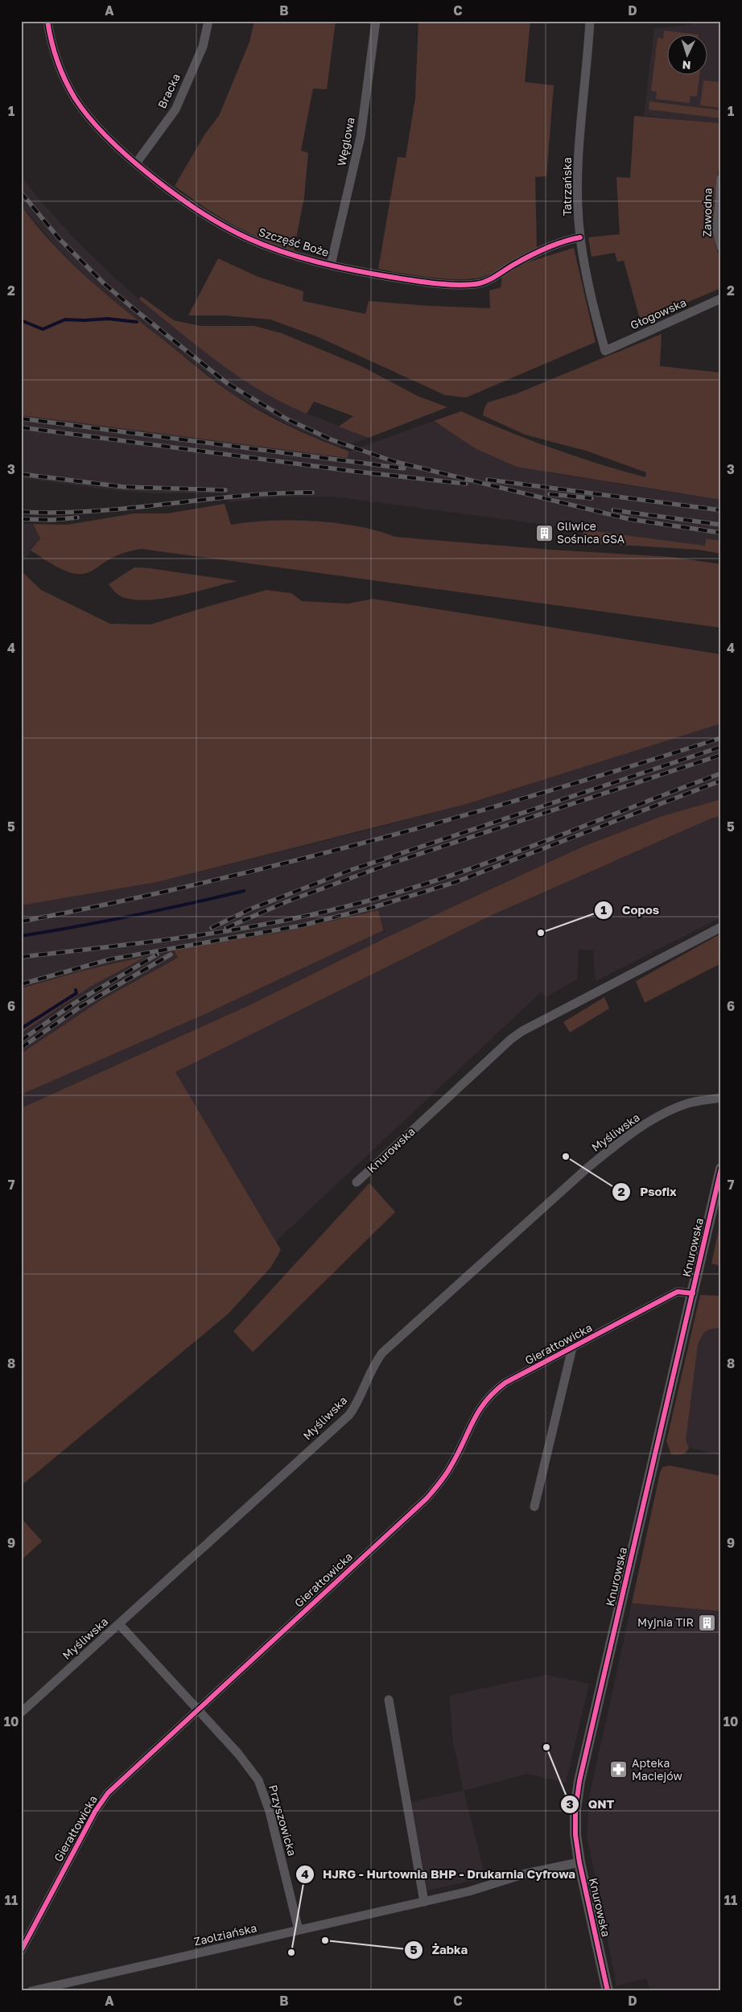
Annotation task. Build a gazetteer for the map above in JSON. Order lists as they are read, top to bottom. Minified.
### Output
{"streets":{"street":["Bracka","Węglowa","Tatrzańska","Zawodna","Szczęść Boże","Głogowska","Myśliwska","Knurowska","Gierałtowicka","Przyszowicka","Zaolziańska"]},"crossings":[["Bracka","Szczęść Boże"],["Węglowa","Szczęść Boże"],["Tatrzańska","Szczęść Boże"],["Tatrzańska","Głogowska"],["Myśliwska","Przyszowicka"],["Knurowska","Gierałtowicka"],["Knurowska","Zaolziańska"],["Gierałtowicka","Przyszowicka"],["Przyszowicka","Zaolziańska"]],"places":{"building":["Gliwice Sośnica GSA","Myjnia TIR"],"other":["Copos","Psofix","QNT","Żabka","HJRG - Hurtownia BHP - Drukarnia Cyfrowa"],"pharmacy":["Apteka Maciejów"]},"north":"bottom","grid":{"columns":["A","B","C","D"],"rows":["1","2","3","4","5","6","7","8","9","10","11"]}}
